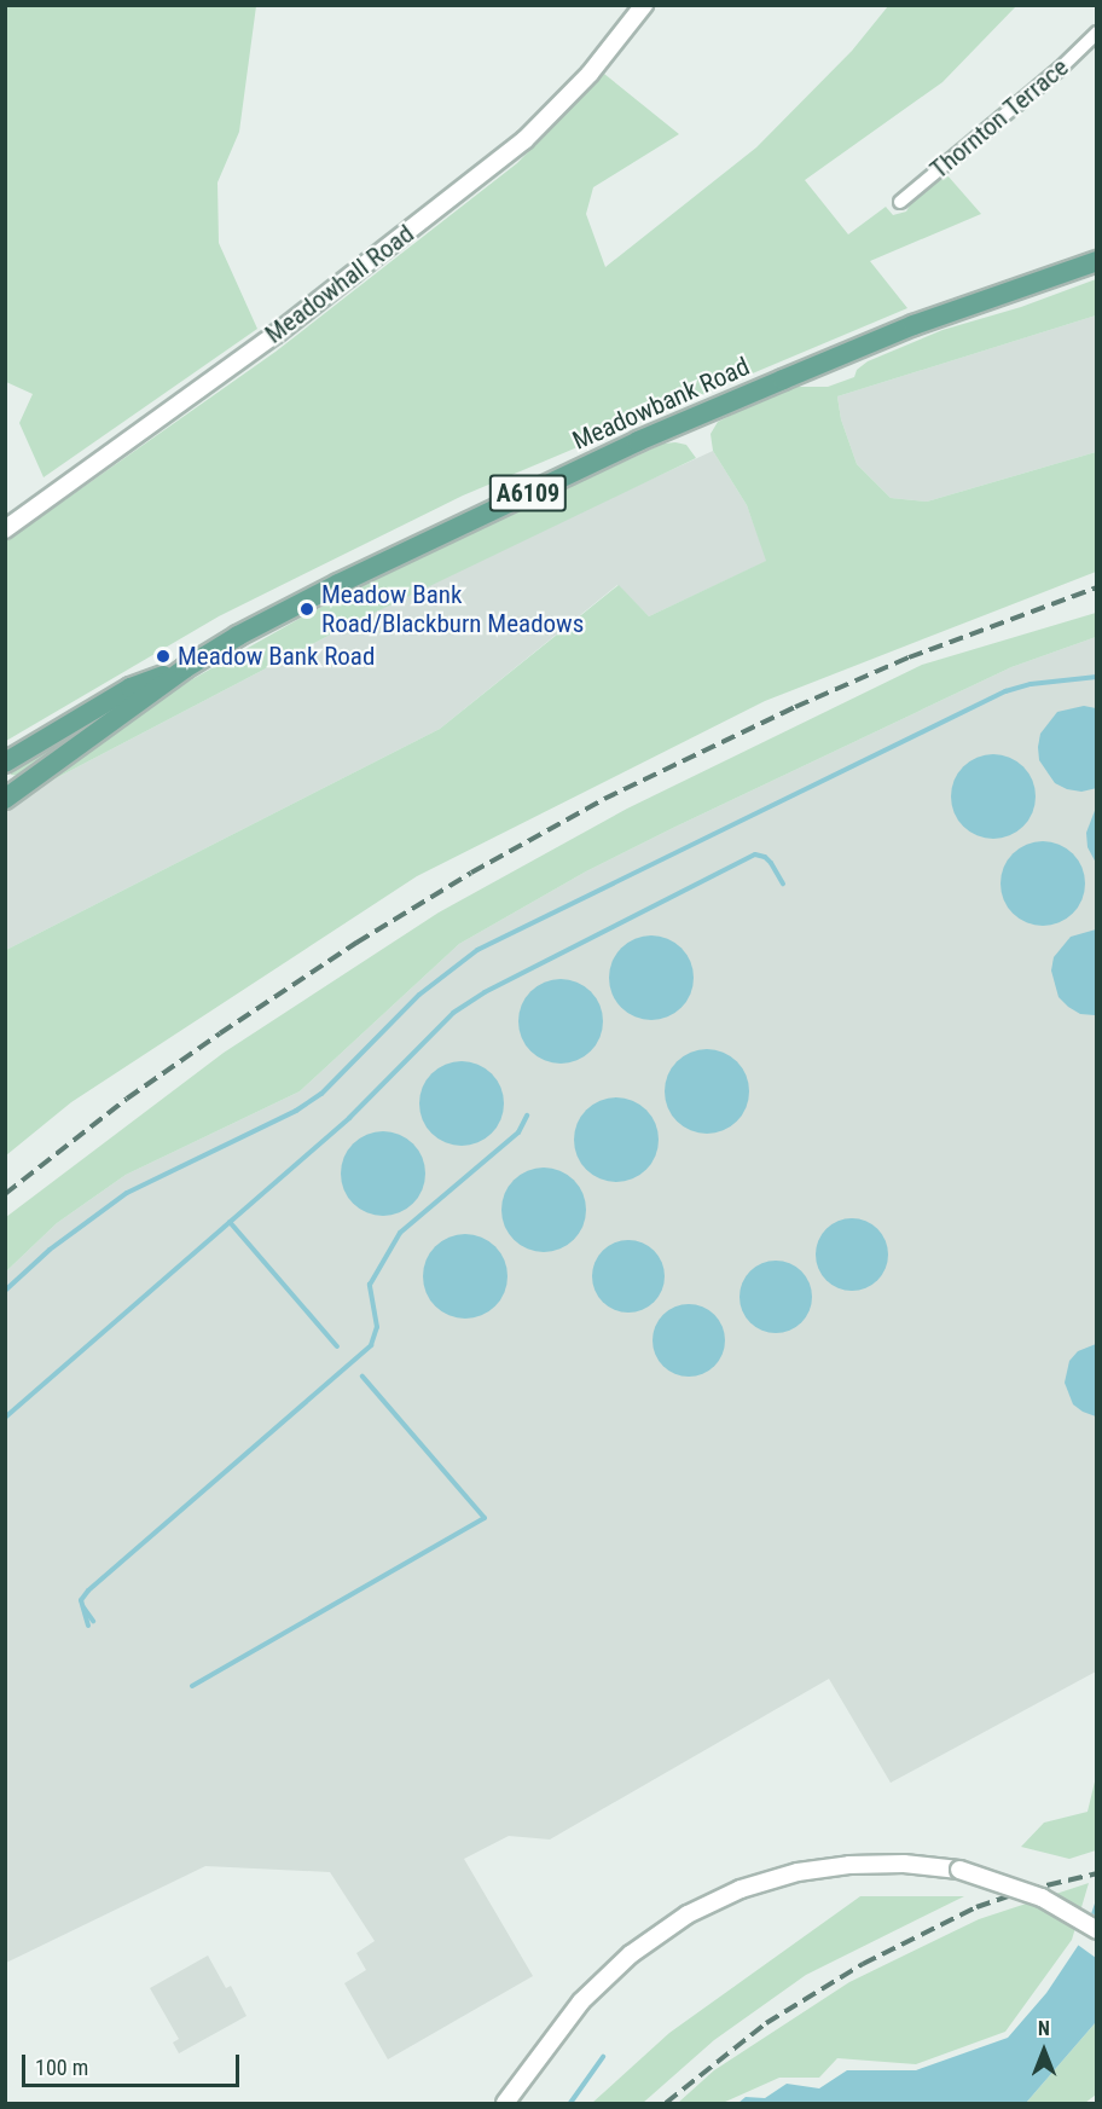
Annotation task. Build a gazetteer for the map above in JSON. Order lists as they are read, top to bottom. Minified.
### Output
{"streets":{"main road":["Meadowbank Road","A6109"],"street":["Thornton Terrace","Meadowhall Road"]},"crossings":[["Meadowbank Road","A6109"]],"places":["Meadow Bank Road/Blackburn Meadows","Meadow Bank Road"],"scale_bar":"100 m","north":"top"}
